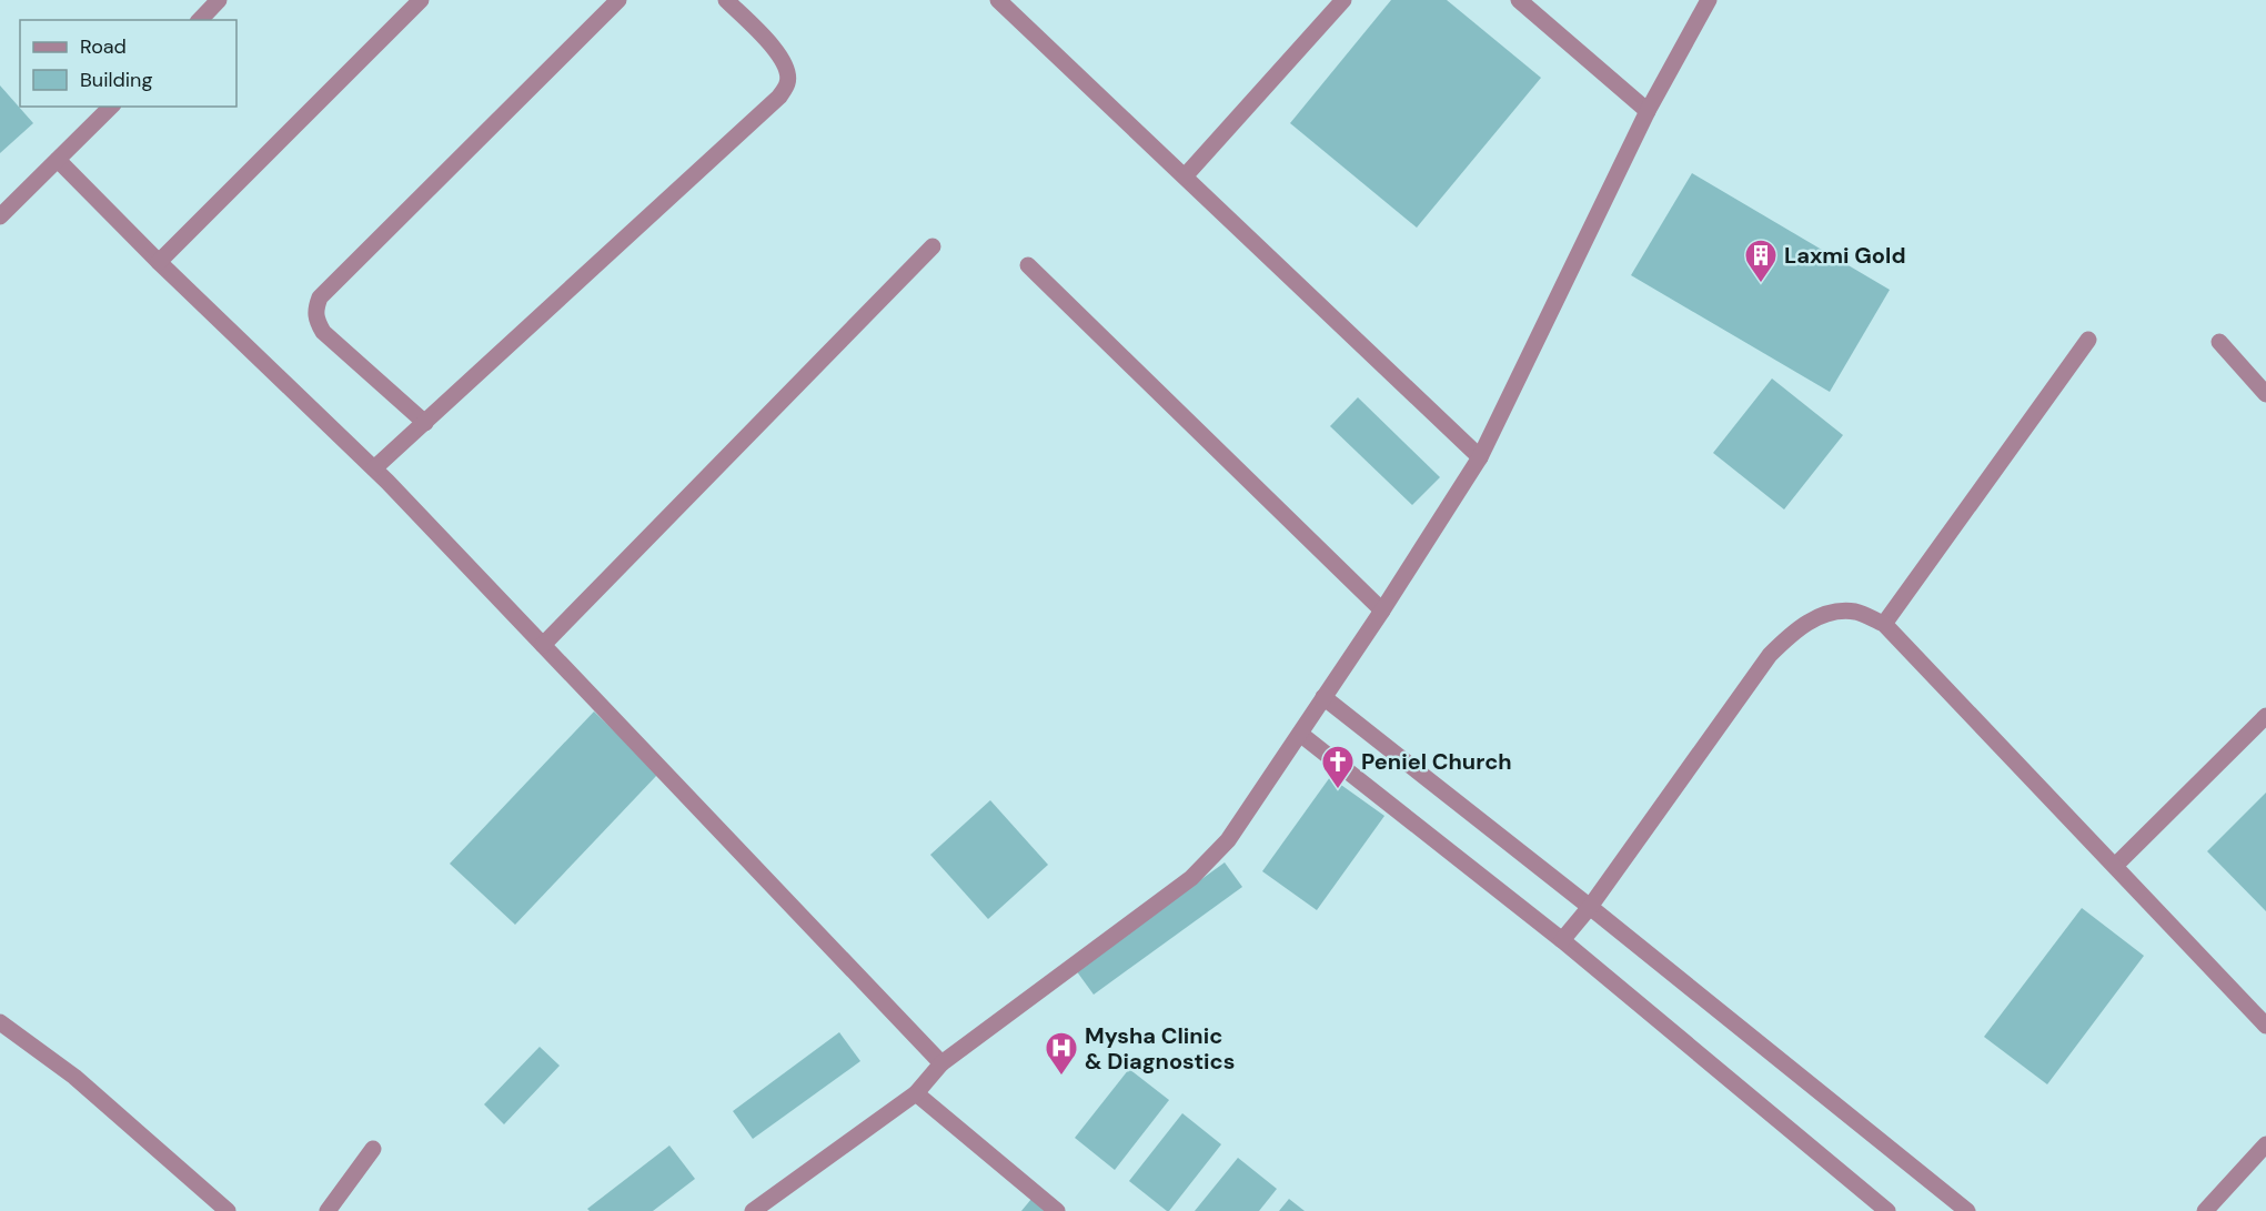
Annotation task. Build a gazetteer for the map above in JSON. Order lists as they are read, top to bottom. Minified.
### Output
{"places":{"building":["Laxmi Gold"],"church":["Peniel Church"],"hospital":["Mysha Clinic & Diagnostics"]},"legend":["Road","Building"]}
